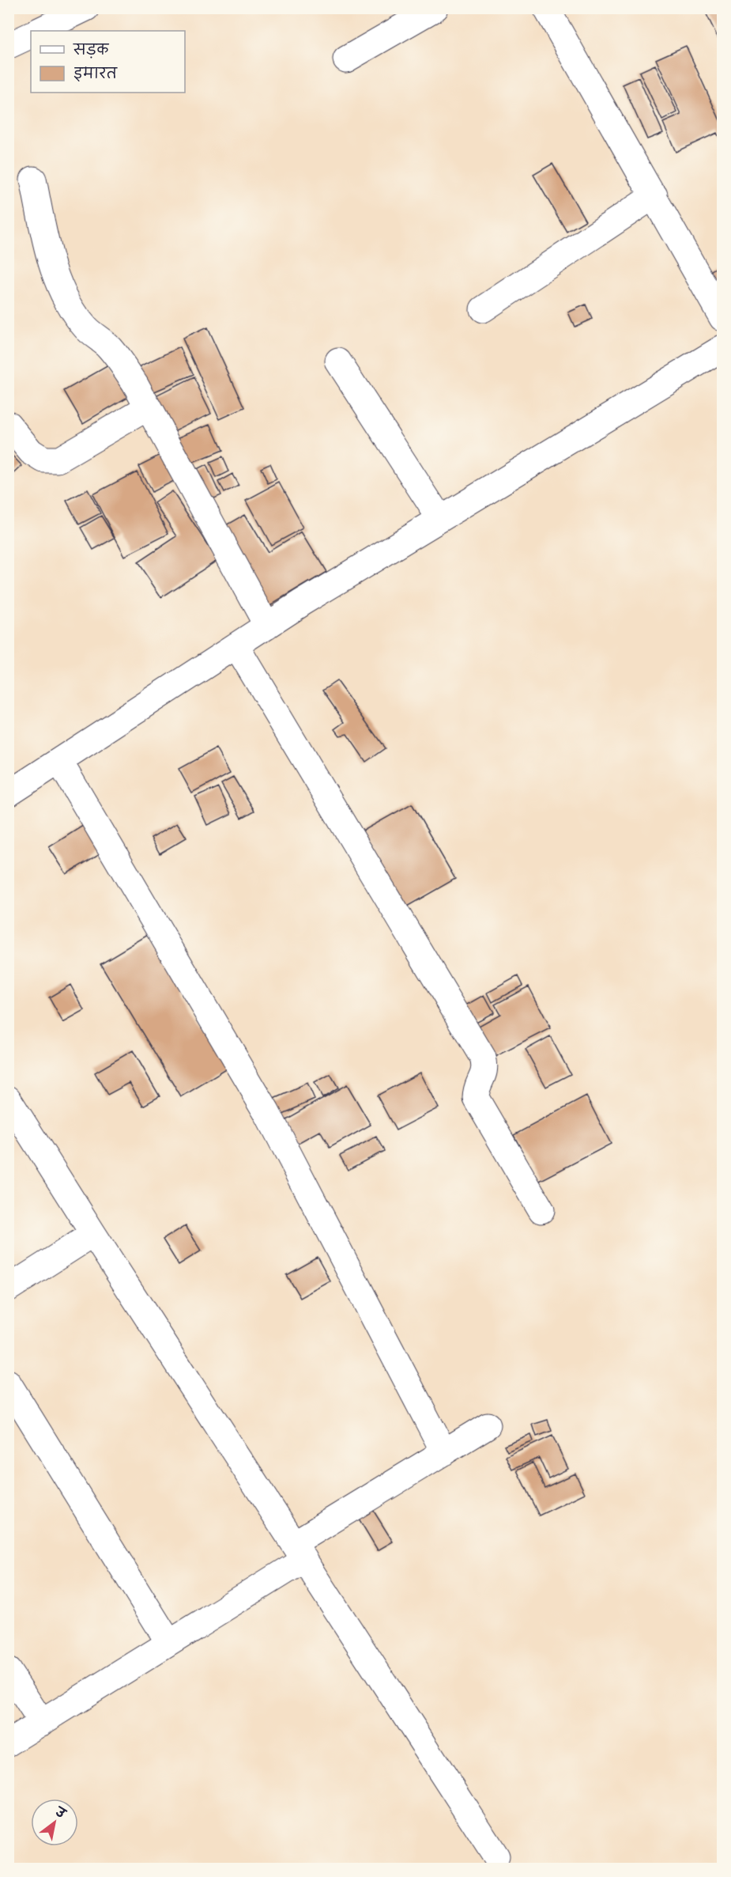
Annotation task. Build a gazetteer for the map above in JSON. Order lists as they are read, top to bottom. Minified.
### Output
{"legend":["सड़क","इमारत"],"north":"top right"}
